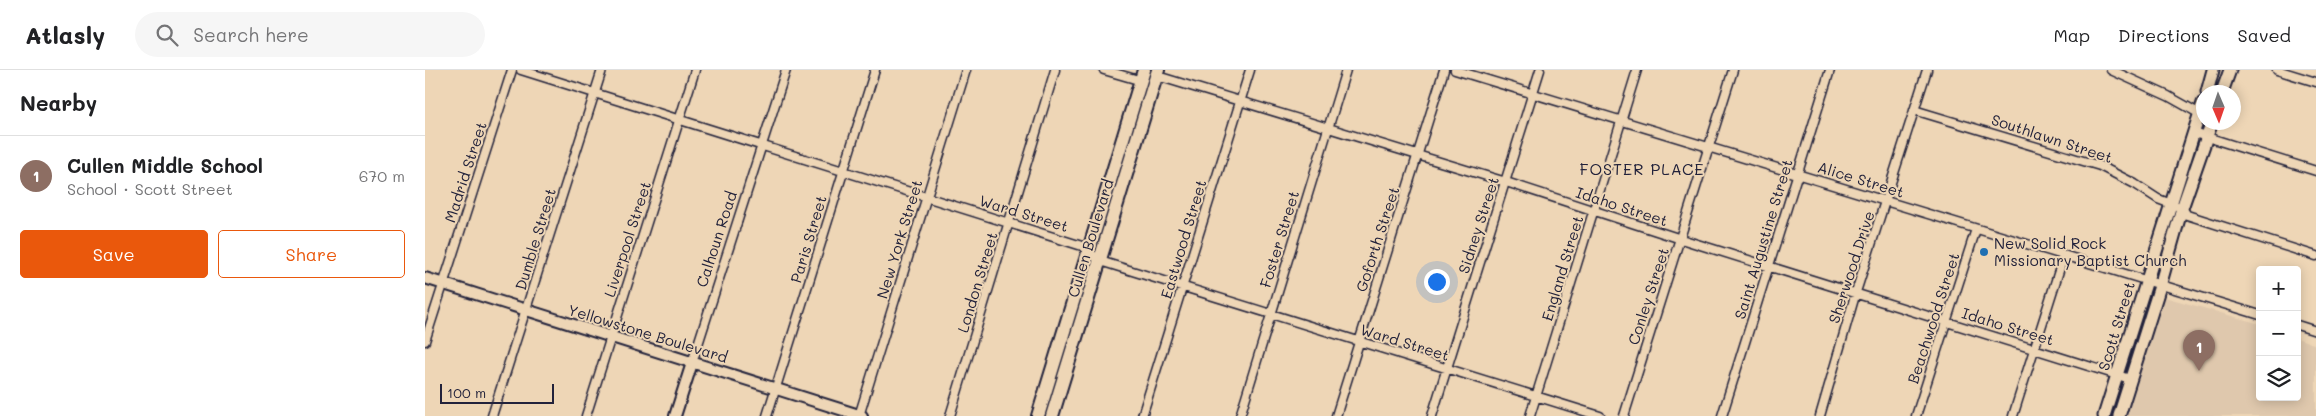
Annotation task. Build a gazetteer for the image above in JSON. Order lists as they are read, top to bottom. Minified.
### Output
{"streets":{"main road":["Cullen Boulevard","Scott Street"],"street":["Southlawn Street","Madrid Street","Alice Street","Idaho Street","Ward Street","Sidney Street","Dumble Street","Liverpool Street","Calhoun Road","Paris Street","New York Street","Eastwood Street","Foster Street","Goforth Street","Saint Augustine Street","Sherwood Drive","England Street","London Street","Conley Street","Beachwood Street","Yellowstone Boulevard"]},"crossings":[["Southlawn Street","Sherwood Drive"],["Southlawn Street","Scott Street"],["Madrid Street","Yellowstone Boulevard"],["Alice Street","Sidney Street"],["Alice Street","Saint Augustine Street"],["Alice Street","Sherwood Drive"],["Alice Street","England Street"],["Alice Street","Conley Street"],["Alice Street","Beachwood Street"],["Alice Street","Scott Street"],["Idaho Street","Sidney Street"],["Idaho Street","Cullen Boulevard"],["Idaho Street","Eastwood Street"],["Idaho Street","Foster Street"],["Idaho Street","Goforth Street"],["Idaho Street","Saint Augustine Street"],["Idaho Street","Sherwood Drive"],["Idaho Street","England Street"],["Idaho Street","Conley Street"],["Idaho Street","Beachwood Street"],["Idaho Street","Scott Street"],["Ward Street","Sidney Street"],["Ward Street","Cullen Boulevard"],["Ward Street","Dumble Street"],["Ward Street","Liverpool Street"],["Ward Street","Calhoun Road"],["Ward Street","Paris Street"],["Ward Street","New York Street"],["Ward Street","Eastwood Street"],["Ward Street","Foster Street"],["Ward Street","Goforth Street"],["Ward Street","England Street"],["Ward Street","London Street"],["Dumble Street","Yellowstone Boulevard"],["Liverpool Street","Yellowstone Boulevard"],["Calhoun Road","Yellowstone Boulevard"],["Paris Street","Yellowstone Boulevard"],["New York Street","Yellowstone Boulevard"]],"districts":["FOSTER PLACE"],"places":["New Solid Rock Missionary Baptist Church"],"scale_bar":"100 m","north":"bottom","page":{"header":"Atlasly","search":"Search here","nav":["Map","Directions","Saved"],"heading":"Nearby","list":[{"mark":"1","name":"Cullen Middle School","note":"School · Scott Street","value":"670 m"}],"buttons":["Save","Share"],"map_buttons":["+","−"],"pins":"1","scale":"100 m"}}
